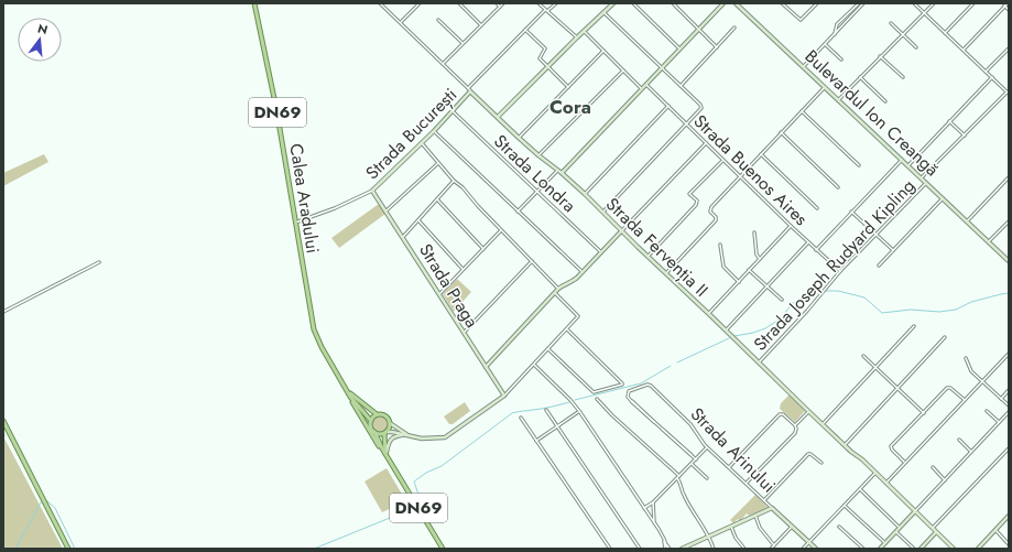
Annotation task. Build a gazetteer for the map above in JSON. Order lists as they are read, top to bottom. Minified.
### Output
{"streets":{"main road":["DN69","Calea Aradului"],"street":["Bulevardul Ion Creangă","Strada București","Strada Buenos Aires","Strada Londra","Strada Fervenția II","Strada Joseph Rudyard Kipling","Strada Praga","Strada Arinului"]},"crossings":[["DN69","Calea Aradului"],["Bulevardul Ion Creangă","Strada Joseph Rudyard Kipling"],["Strada București","Strada Londra"],["Strada București","Calea Aradului"],["Strada București","Strada Fervenția II"],["Strada București","Strada Praga"],["Strada Buenos Aires","Strada Joseph Rudyard Kipling"],["Strada Fervenția II","Strada Joseph Rudyard Kipling"]],"districts":["Cora"],"north":"top"}
